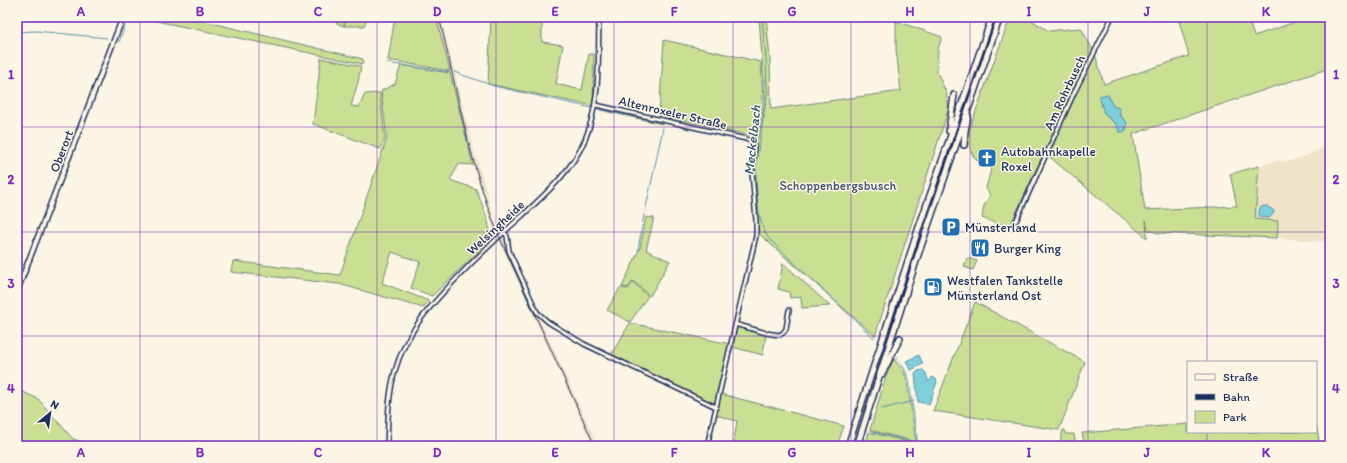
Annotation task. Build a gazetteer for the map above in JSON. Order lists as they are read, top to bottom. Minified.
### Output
{"streets":{"main road":["Oberort"],"street":["Am Rohrbusch","Altenroxeler Straße","Welsingheide"]},"crossings":[["Altenroxeler Straße","Welsingheide"]],"water":["Meckelbach"],"parks":["Schoppenbergsbusch"],"places":{"church":["Autobahnkapelle Roxel"],"parking":["Münsterland"],"restaurant":["Burger King"],"fuel station":["Westfalen Tankstelle Münsterland Ost"]},"legend":["Straße","Bahn","Park"],"north":"top right","grid":{"columns":["A","B","C","D","E","F","G","H","I","J","K"],"rows":["1","2","3","4"]}}
